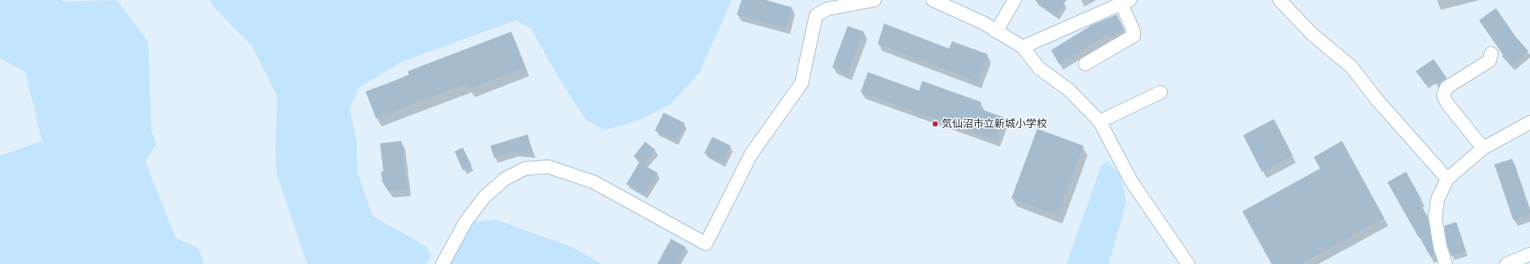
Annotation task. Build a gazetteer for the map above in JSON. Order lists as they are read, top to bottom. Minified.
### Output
{"places":["気仙沼市立新城小学校"]}
